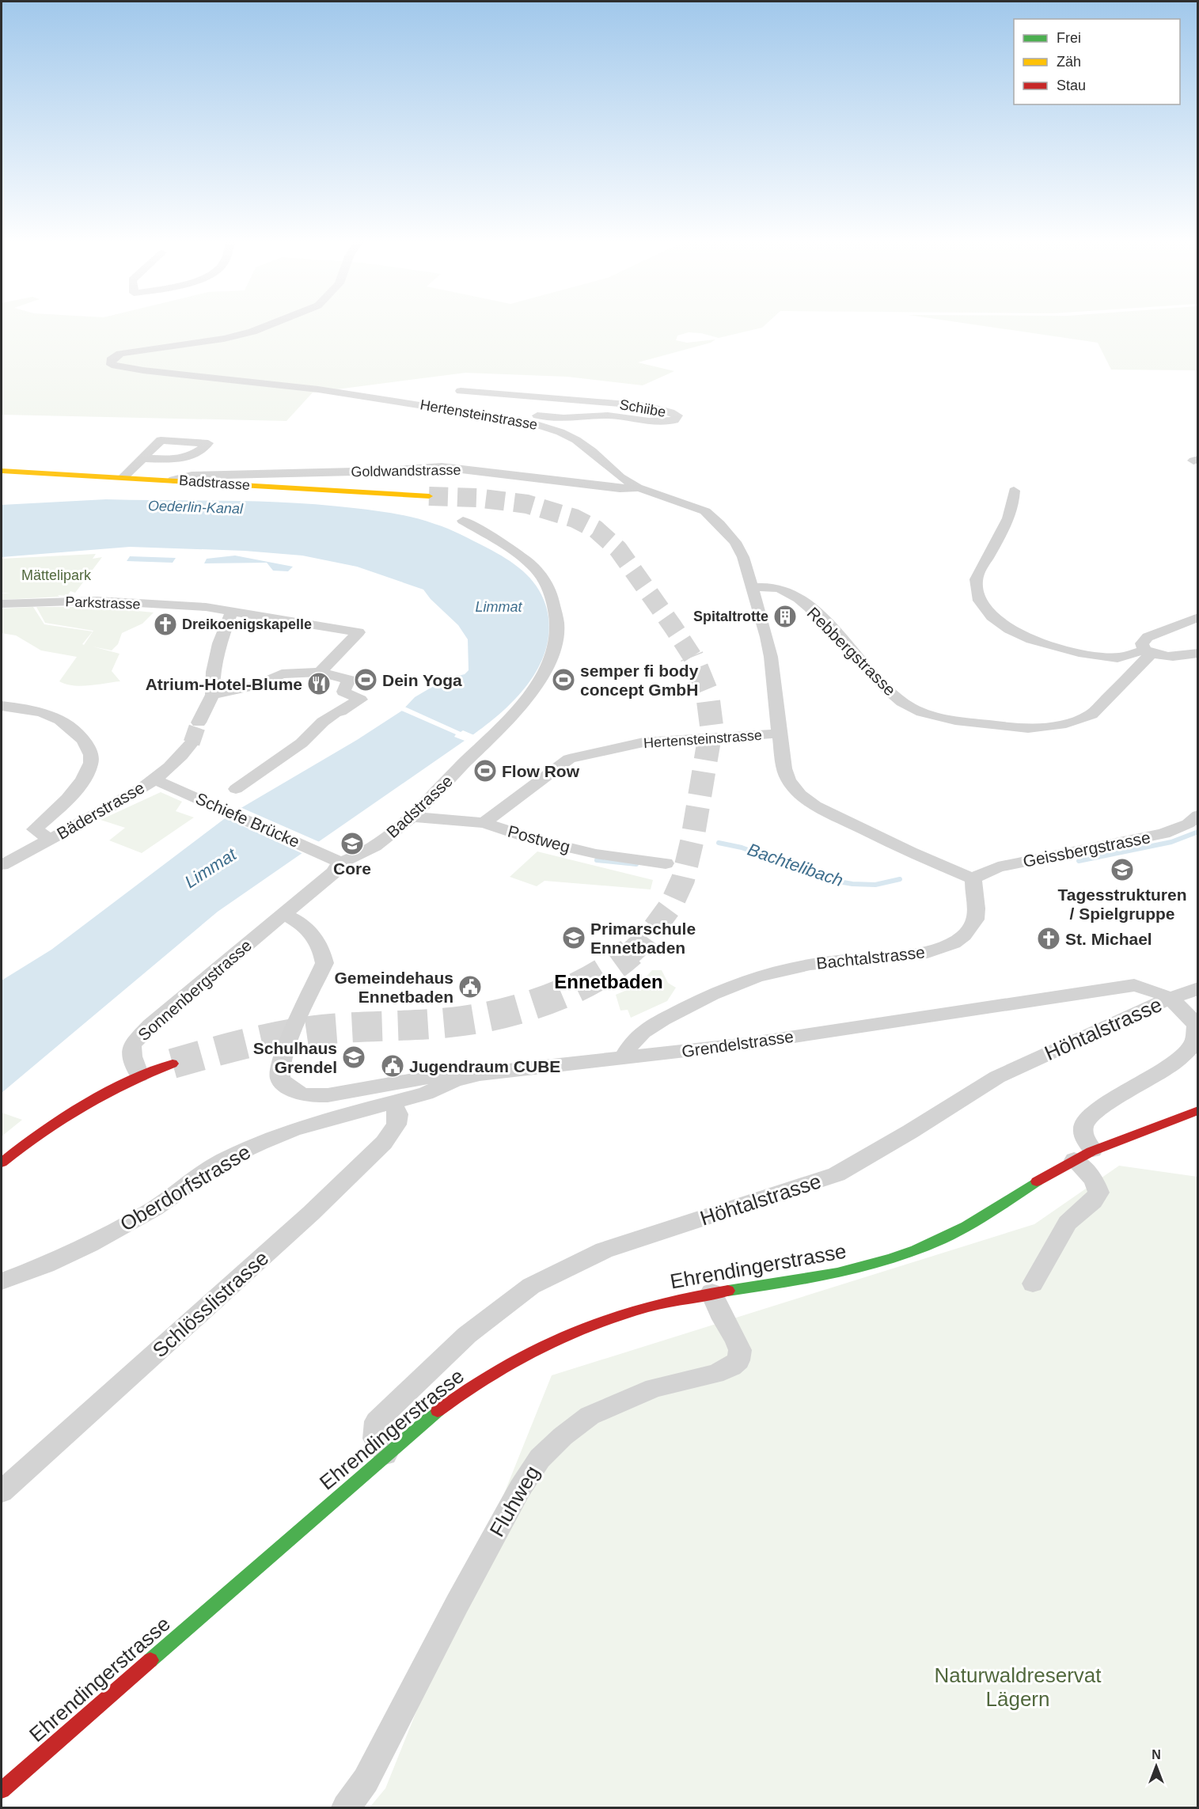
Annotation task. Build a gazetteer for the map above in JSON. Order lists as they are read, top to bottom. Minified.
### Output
{"streets":{"main road":["Badstrasse","Ehrendingerstrasse"],"street":["Schiibe","Hertensteinstrasse","Goldwandstrasse","Parkstrasse","Rebbergstrasse","Bäderstrasse","Schiefe Brücke","Postweg","Geissbergstrasse","Bachtalstrasse","Sonnenbergstrasse","Höhtalstrasse","Grendelstrasse","Oberdorfstrasse","Schlösslistrasse","Fluhweg"]},"crossings":[["Schiibe","Hertensteinstrasse"],["Hertensteinstrasse","Goldwandstrasse"],["Hertensteinstrasse","Rebbergstrasse"],["Hertensteinstrasse","Postweg"],["Goldwandstrasse","Badstrasse"],["Badstrasse","Schiefe Brücke"],["Badstrasse","Postweg"],["Badstrasse","Sonnenbergstrasse"],["Bäderstrasse","Schiefe Brücke"],["Schiefe Brücke","Sonnenbergstrasse"],["Geissbergstrasse","Bachtalstrasse"],["Bachtalstrasse","Grendelstrasse"],["Sonnenbergstrasse","Grendelstrasse"],["Höhtalstrasse","Grendelstrasse"],["Höhtalstrasse","Ehrendingerstrasse"],["Grendelstrasse","Oberdorfstrasse"],["Grendelstrasse","Ehrendingerstrasse"],["Oberdorfstrasse","Schlösslistrasse"],["Ehrendingerstrasse","Fluhweg"]],"districts":["Ennetbaden"],"water":["Oederlin-Kanal","Limmat","Bachtelibach"],"parks":["Mättelipark","Naturwaldreservat Lägern"],"places":{"building":["Spitaltrotte"],"church":["Dreikoenigskapelle","St. Michael"],"sports":["Dein Yoga","semper fi body concept GmbH","Flow Row"],"restaurant":["Atrium-Hotel-Blume"],"school or university":["Core","Tagesstrukturen / Spielgruppe","Primarschule Ennetbaden","Schulhaus Grendel"],"public building":["Gemeindehaus Ennetbaden","Jugendraum CUBE"]},"legend":["Frei","Zäh","Stau"],"north":"top"}
